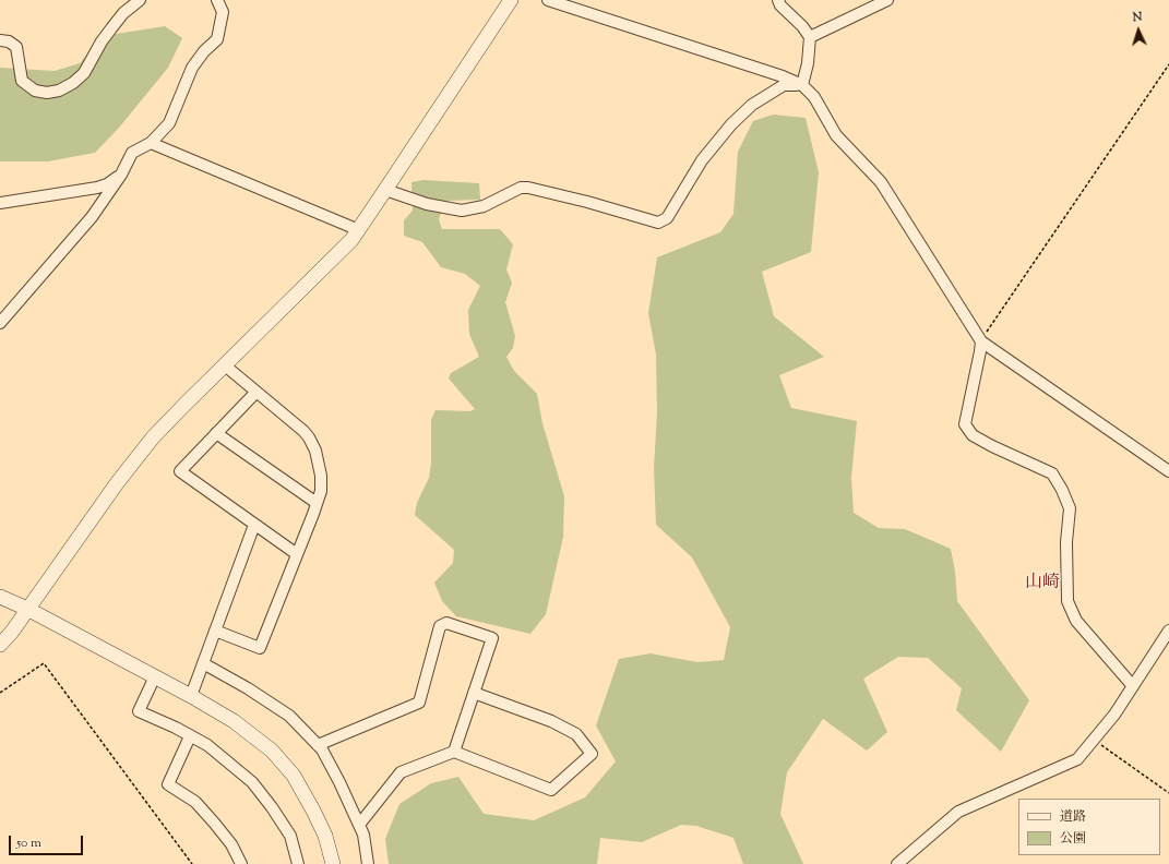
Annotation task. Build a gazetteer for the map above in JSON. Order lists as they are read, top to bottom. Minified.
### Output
{"districts":["山崎"],"legend":["道路","公園"],"scale_bar":"50 m","north":"top"}
